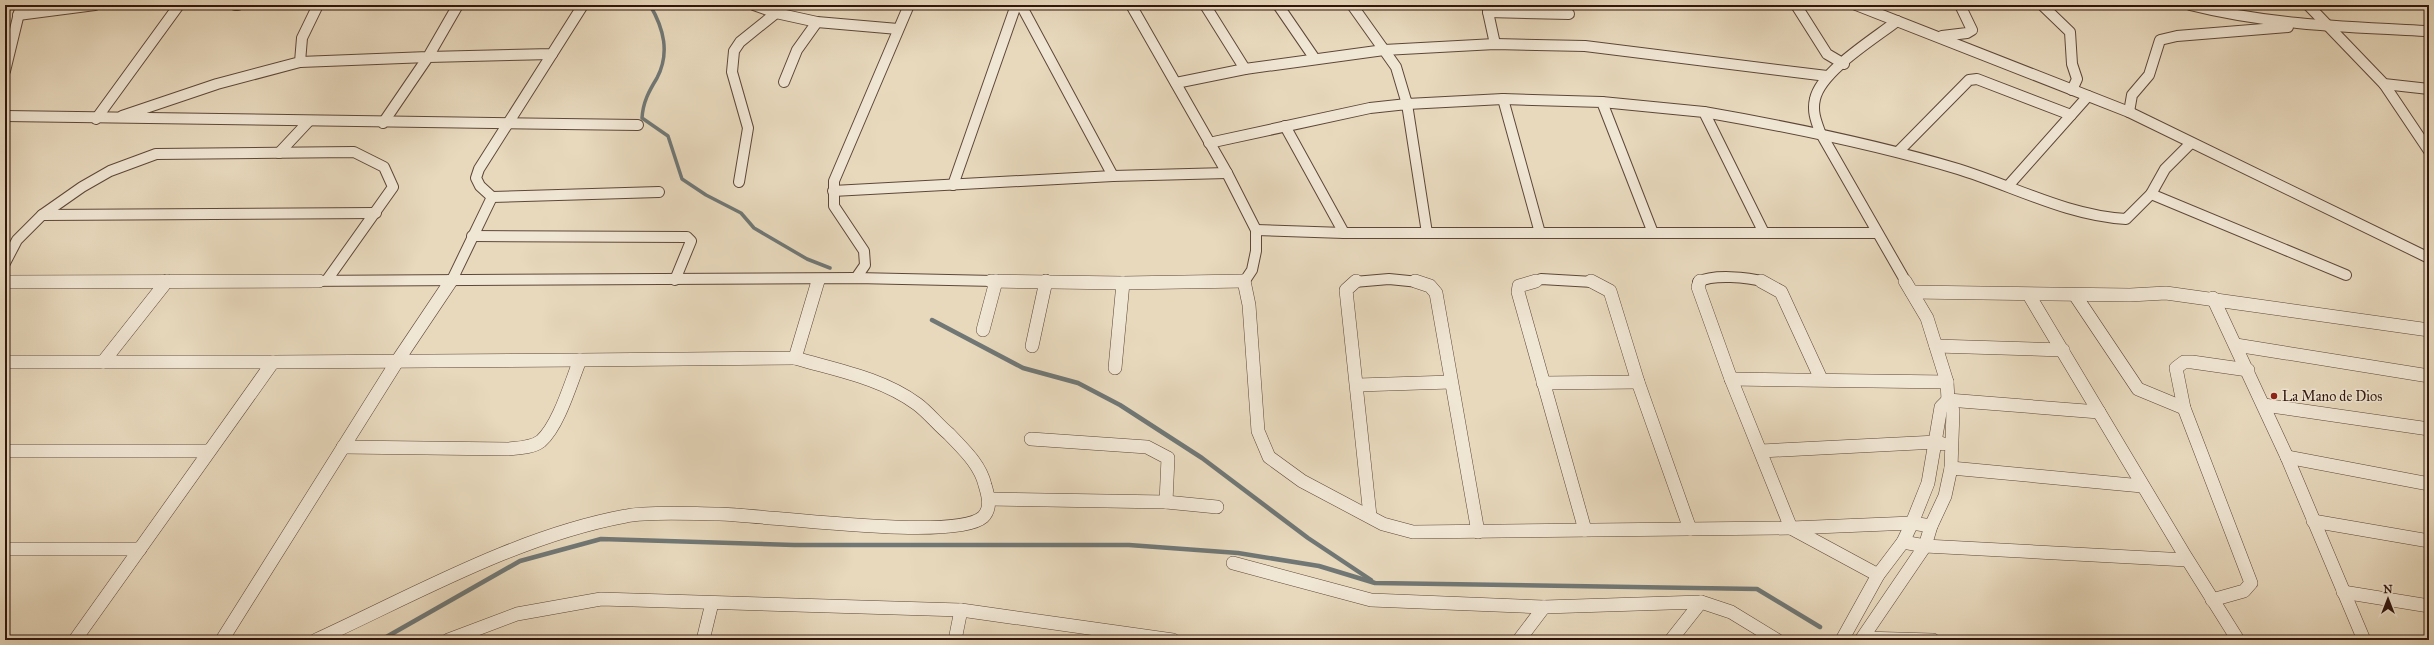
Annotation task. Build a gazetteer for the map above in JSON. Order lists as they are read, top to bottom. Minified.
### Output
{"places":["La Mano de Dios"],"north":"top"}
